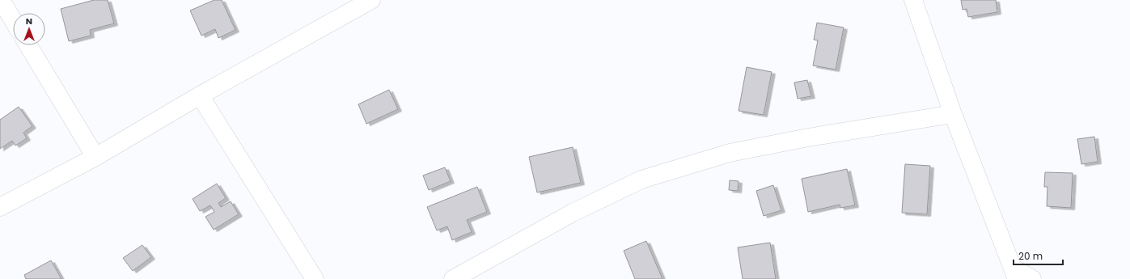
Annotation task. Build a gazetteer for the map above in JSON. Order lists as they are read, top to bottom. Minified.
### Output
{"scale_bar":"20 m","north":"top"}
